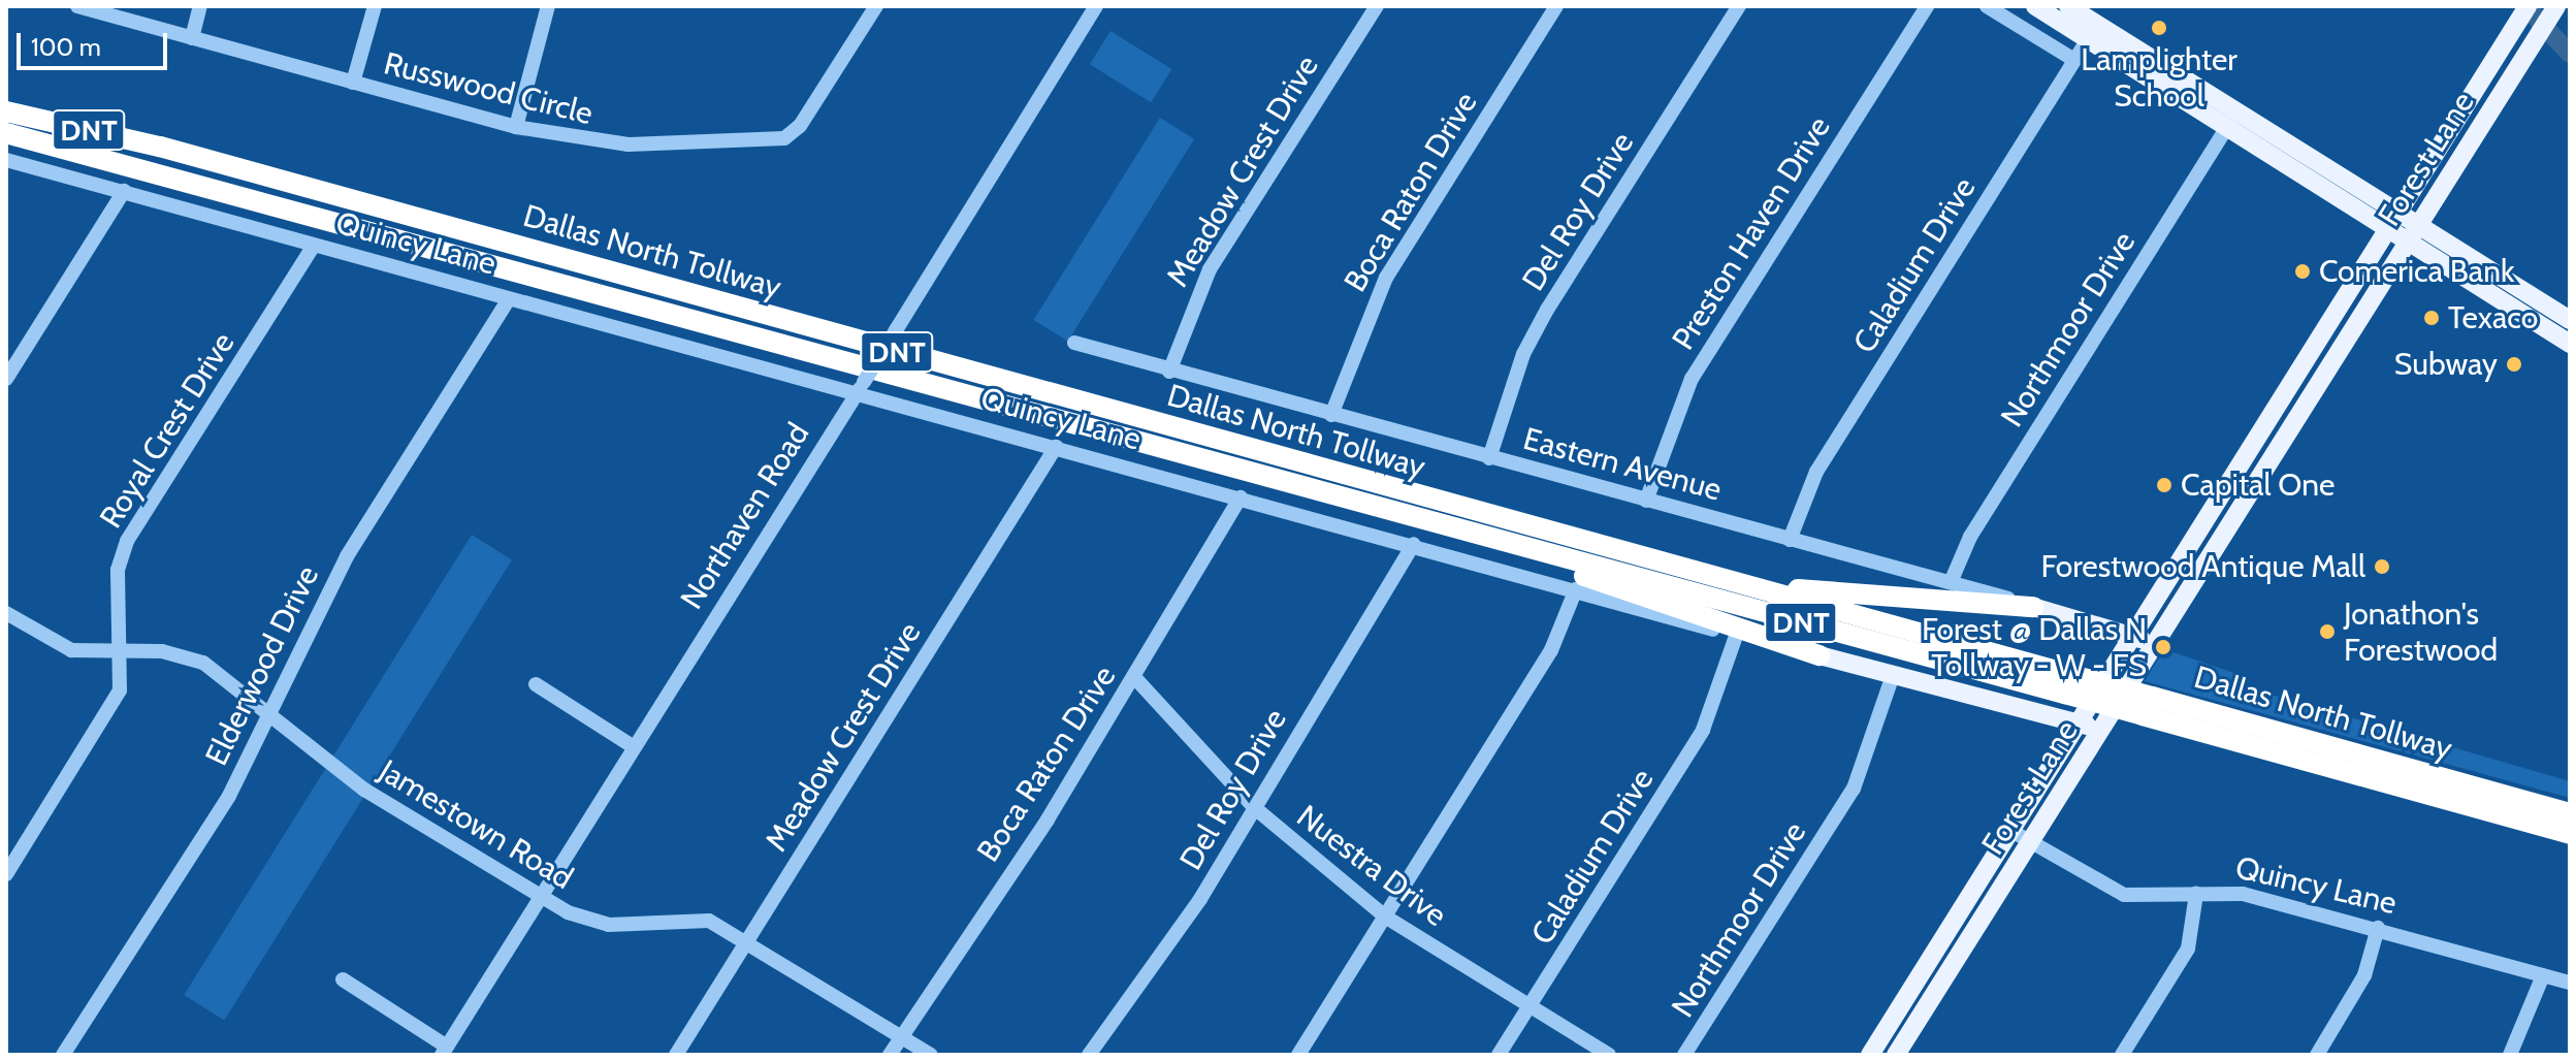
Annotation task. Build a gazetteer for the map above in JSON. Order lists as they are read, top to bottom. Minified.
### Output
{"streets":{"highway":["DNT","Dallas North Tollway"],"main road":["Forest Lane","Quincy Lane","Eastern Avenue"],"street":["Russwood Circle","Meadow Crest Drive","Boca Raton Drive","Del Roy Drive","Preston Haven Drive","Caladium Drive","Northmoor Drive","Royal Crest Drive","Northaven Road","Elderwood Drive","Jamestown Road","Nuestra Drive"]},"crossings":[["Forest Lane","Quincy Lane"],["Forest Lane","Eastern Avenue"],["Meadow Crest Drive","Quincy Lane"],["Meadow Crest Drive","Eastern Avenue"],["Meadow Crest Drive","Jamestown Road"],["Boca Raton Drive","Quincy Lane"],["Boca Raton Drive","Eastern Avenue"],["Boca Raton Drive","Jamestown Road"],["Boca Raton Drive","Nuestra Drive"],["Del Roy Drive","Quincy Lane"],["Del Roy Drive","Eastern Avenue"],["Del Roy Drive","Nuestra Drive"],["Preston Haven Drive","Eastern Avenue"],["Quincy Lane","Caladium Drive"],["Quincy Lane","Northmoor Drive"],["Quincy Lane","Royal Crest Drive"],["Quincy Lane","Northaven Road"],["Quincy Lane","Elderwood Drive"],["Caladium Drive","Eastern Avenue"],["Caladium Drive","Nuestra Drive"],["Northmoor Drive","Eastern Avenue"],["Royal Crest Drive","Jamestown Road"],["Northaven Road","Jamestown Road"],["Elderwood Drive","Jamestown Road"]],"places":["Lamplighter School","Comerica Bank","Texaco","Subway","Capital One","Forestwood Antique Mall","Jonathon's Forestwood","Forest @ Dallas N Tollway - W - FS"],"scale_bar":"100 m"}
